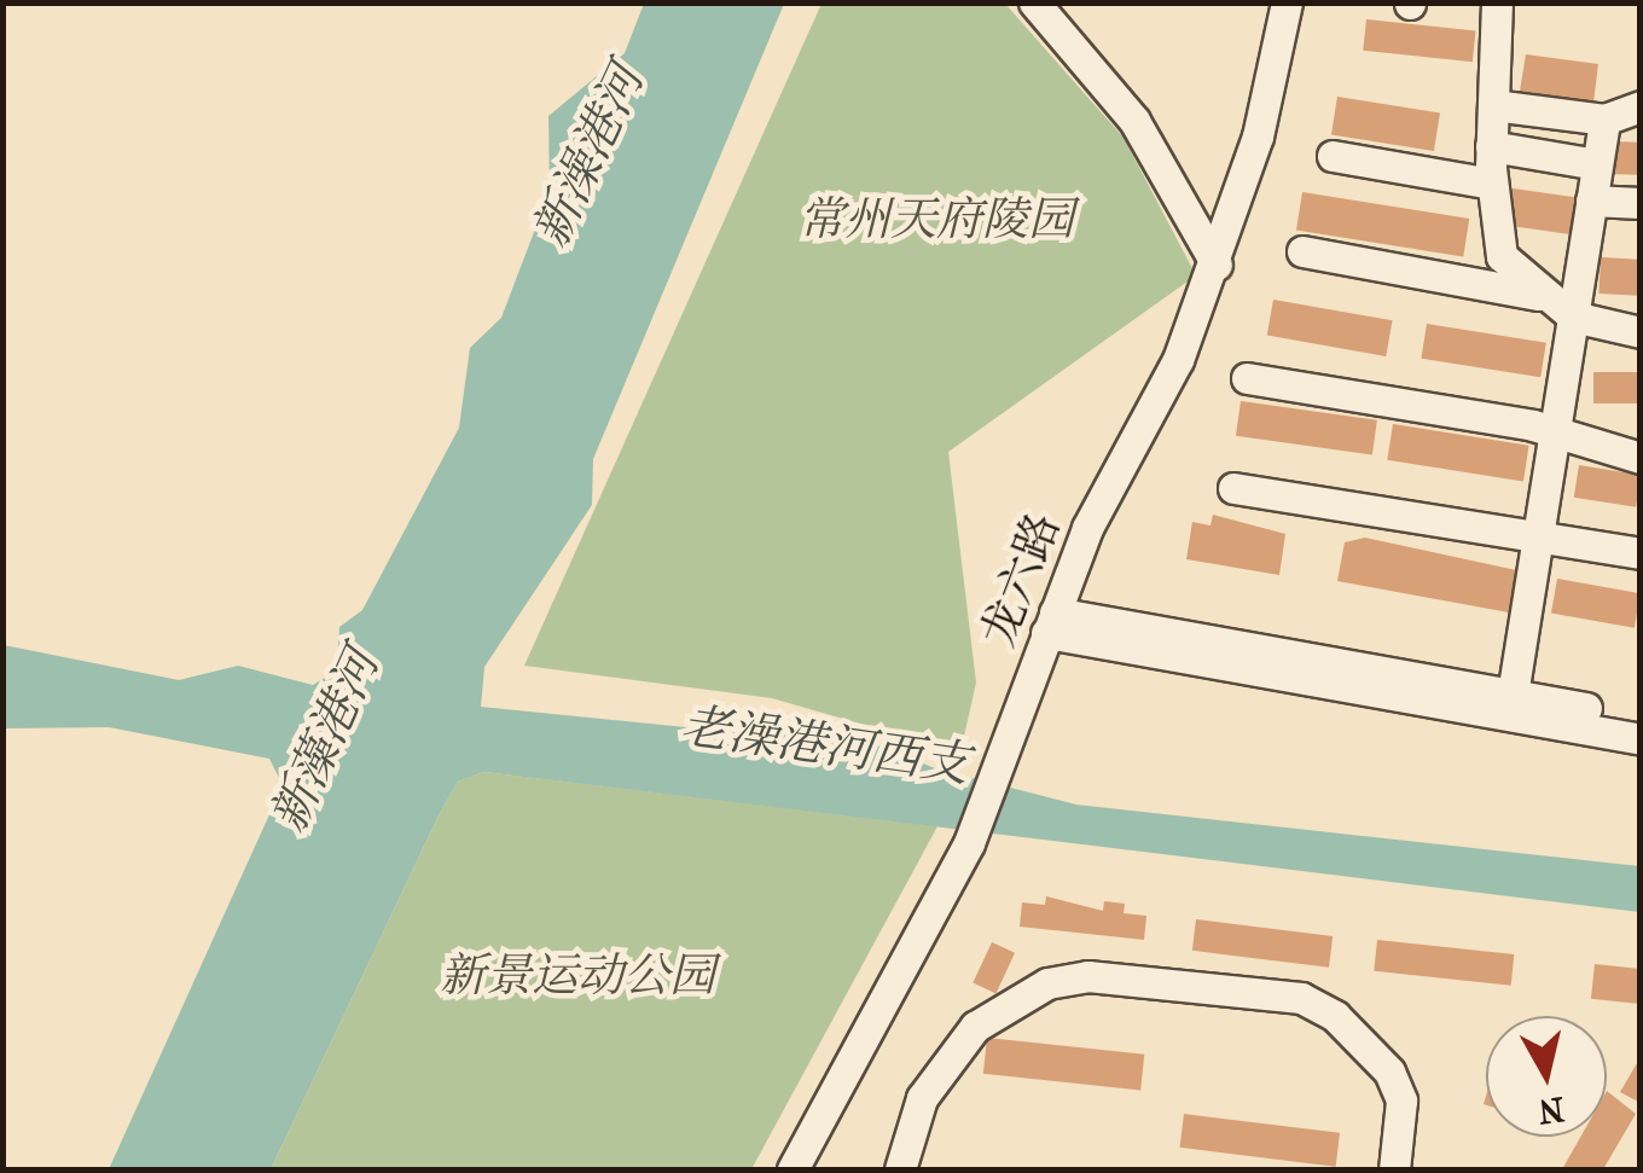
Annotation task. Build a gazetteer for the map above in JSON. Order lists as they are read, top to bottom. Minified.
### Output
{"streets":{"street":["龙六路"]},"water":["新澡港河","新藻港河","老澡港河西支"],"parks":["常州天府陵园","新景运动公园"],"north":"bottom"}
